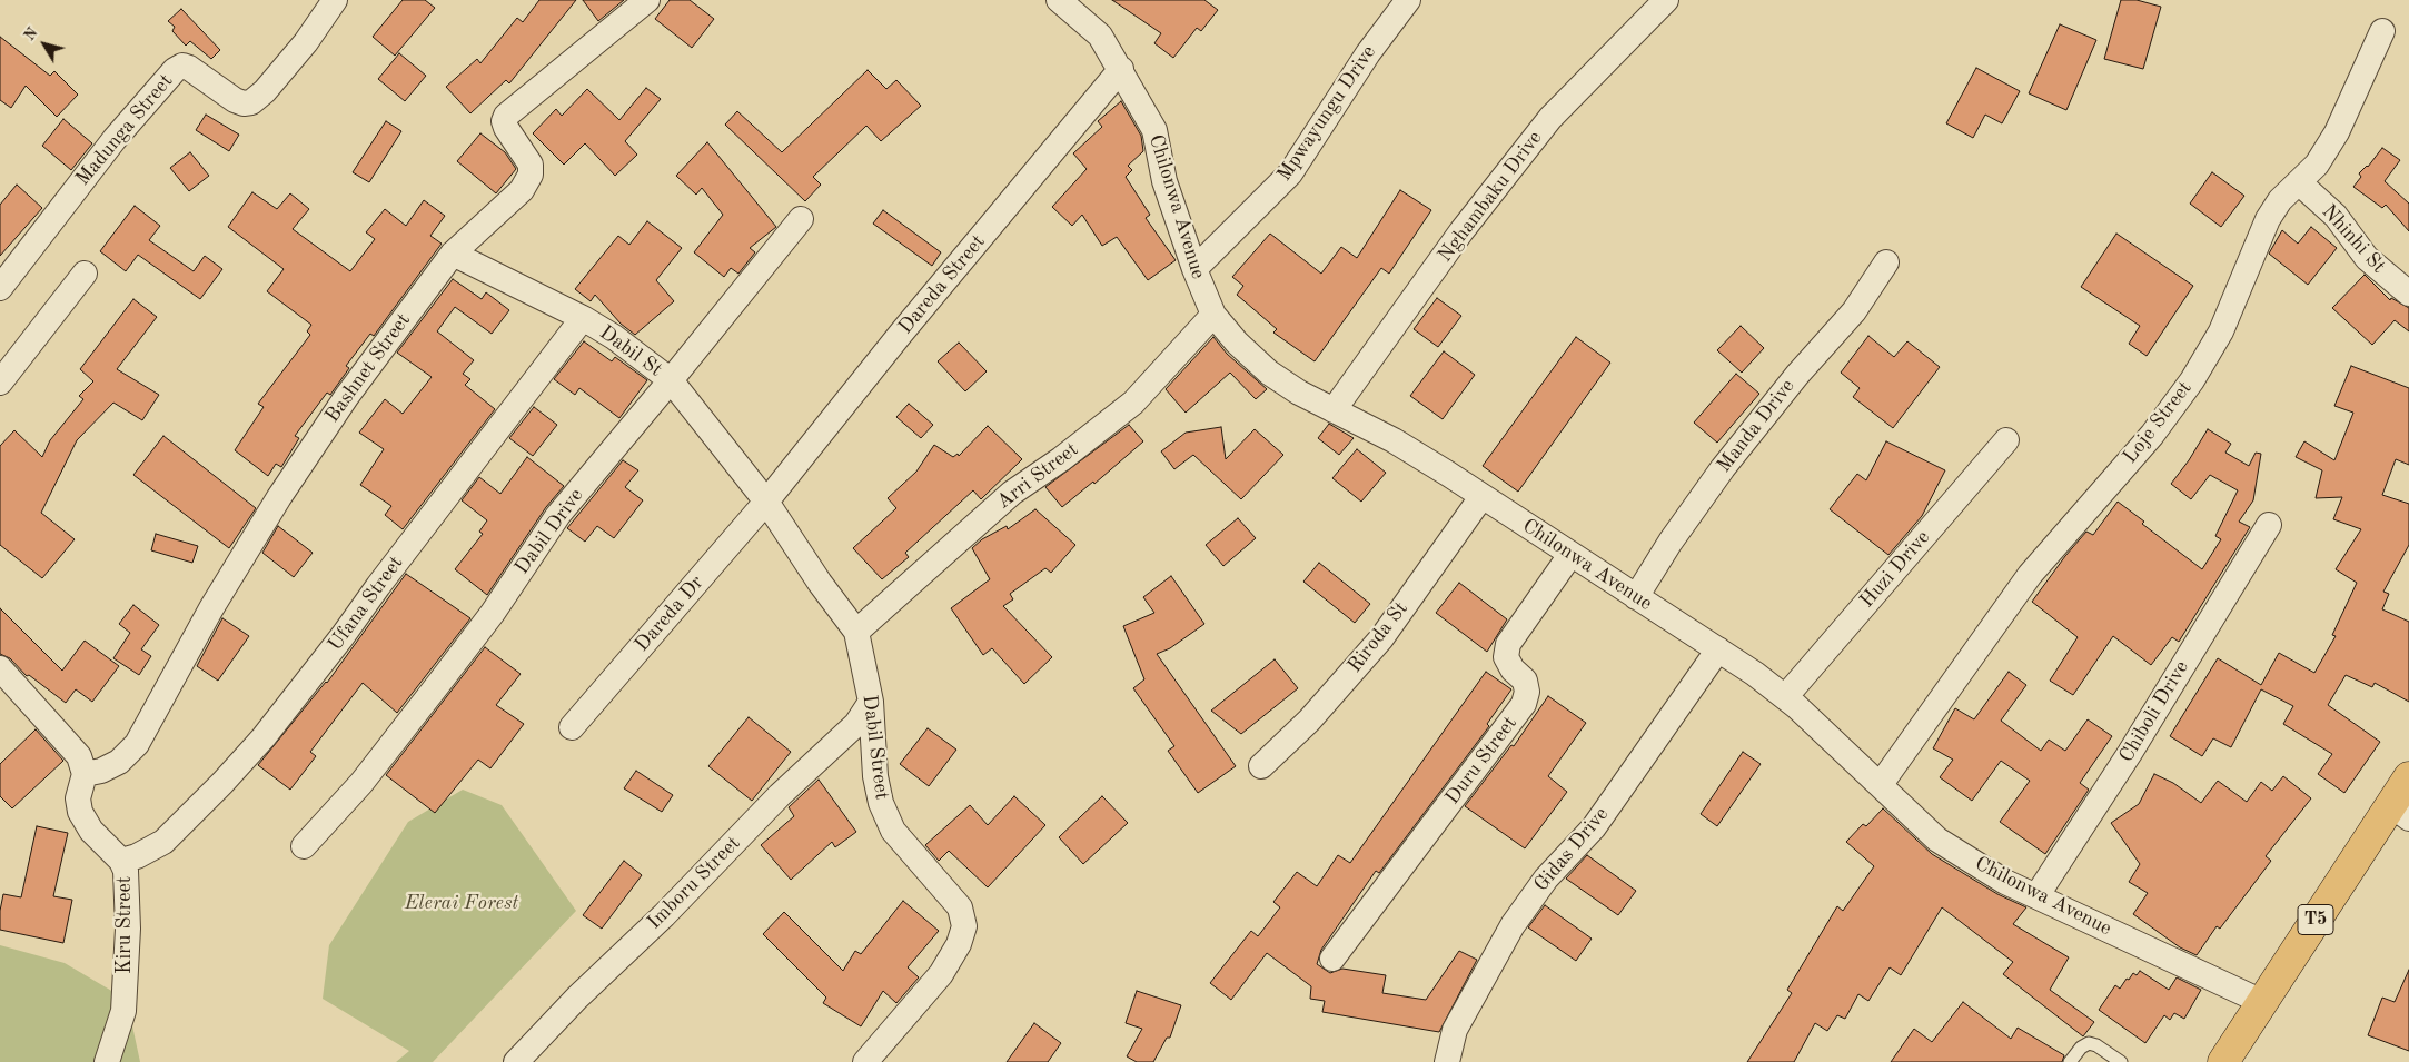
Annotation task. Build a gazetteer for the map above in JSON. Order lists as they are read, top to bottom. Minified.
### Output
{"streets":{"highway":["T5"],"street":["Mpwayungu Drive","Madunga Street","Nghambaku Drive","Chilonwa Avenue","Nhinhi St","Dareda Street","Dabil St","Bashnet Street","Loje Street","Manda Drive","Arri Street","Dabil Drive","Huzi Drive","Ufana Street","Dareda Dr","Riroda St","Chiboli Drive","Dabil Street","Duru Street","Gidas Drive","Imboru Street","Kiru Street"]},"crossings":[["Mpwayungu Drive","Chilonwa Avenue"],["Nghambaku Drive","Chilonwa Avenue"],["Chilonwa Avenue","Dareda Street"],["Chilonwa Avenue","Loje Street"],["Chilonwa Avenue","Manda Drive"],["Chilonwa Avenue","Arri Street"],["Chilonwa Avenue","Huzi Drive"],["Chilonwa Avenue","Riroda St"],["Chilonwa Avenue","Chiboli Drive"],["Chilonwa Avenue","Duru Street"],["Chilonwa Avenue","Gidas Drive"],["Chilonwa Avenue","T5"],["Nhinhi St","Loje Street"],["Dareda Street","Dabil St"],["Dareda Street","Dareda Dr"],["Dareda Street","Dabil Street"],["Dabil St","Bashnet Street"],["Dabil St","Dabil Drive"],["Dabil St","Ufana Street"],["Dabil St","Dareda Dr"],["Dabil St","Dabil Street"],["Bashnet Street","Kiru Street"],["Arri Street","Dabil Street"],["Ufana Street","Kiru Street"],["Dareda Dr","Dabil Street"],["Dabil Street","Imboru Street"]],"parks":["Elerai Forest"],"north":"top left"}
